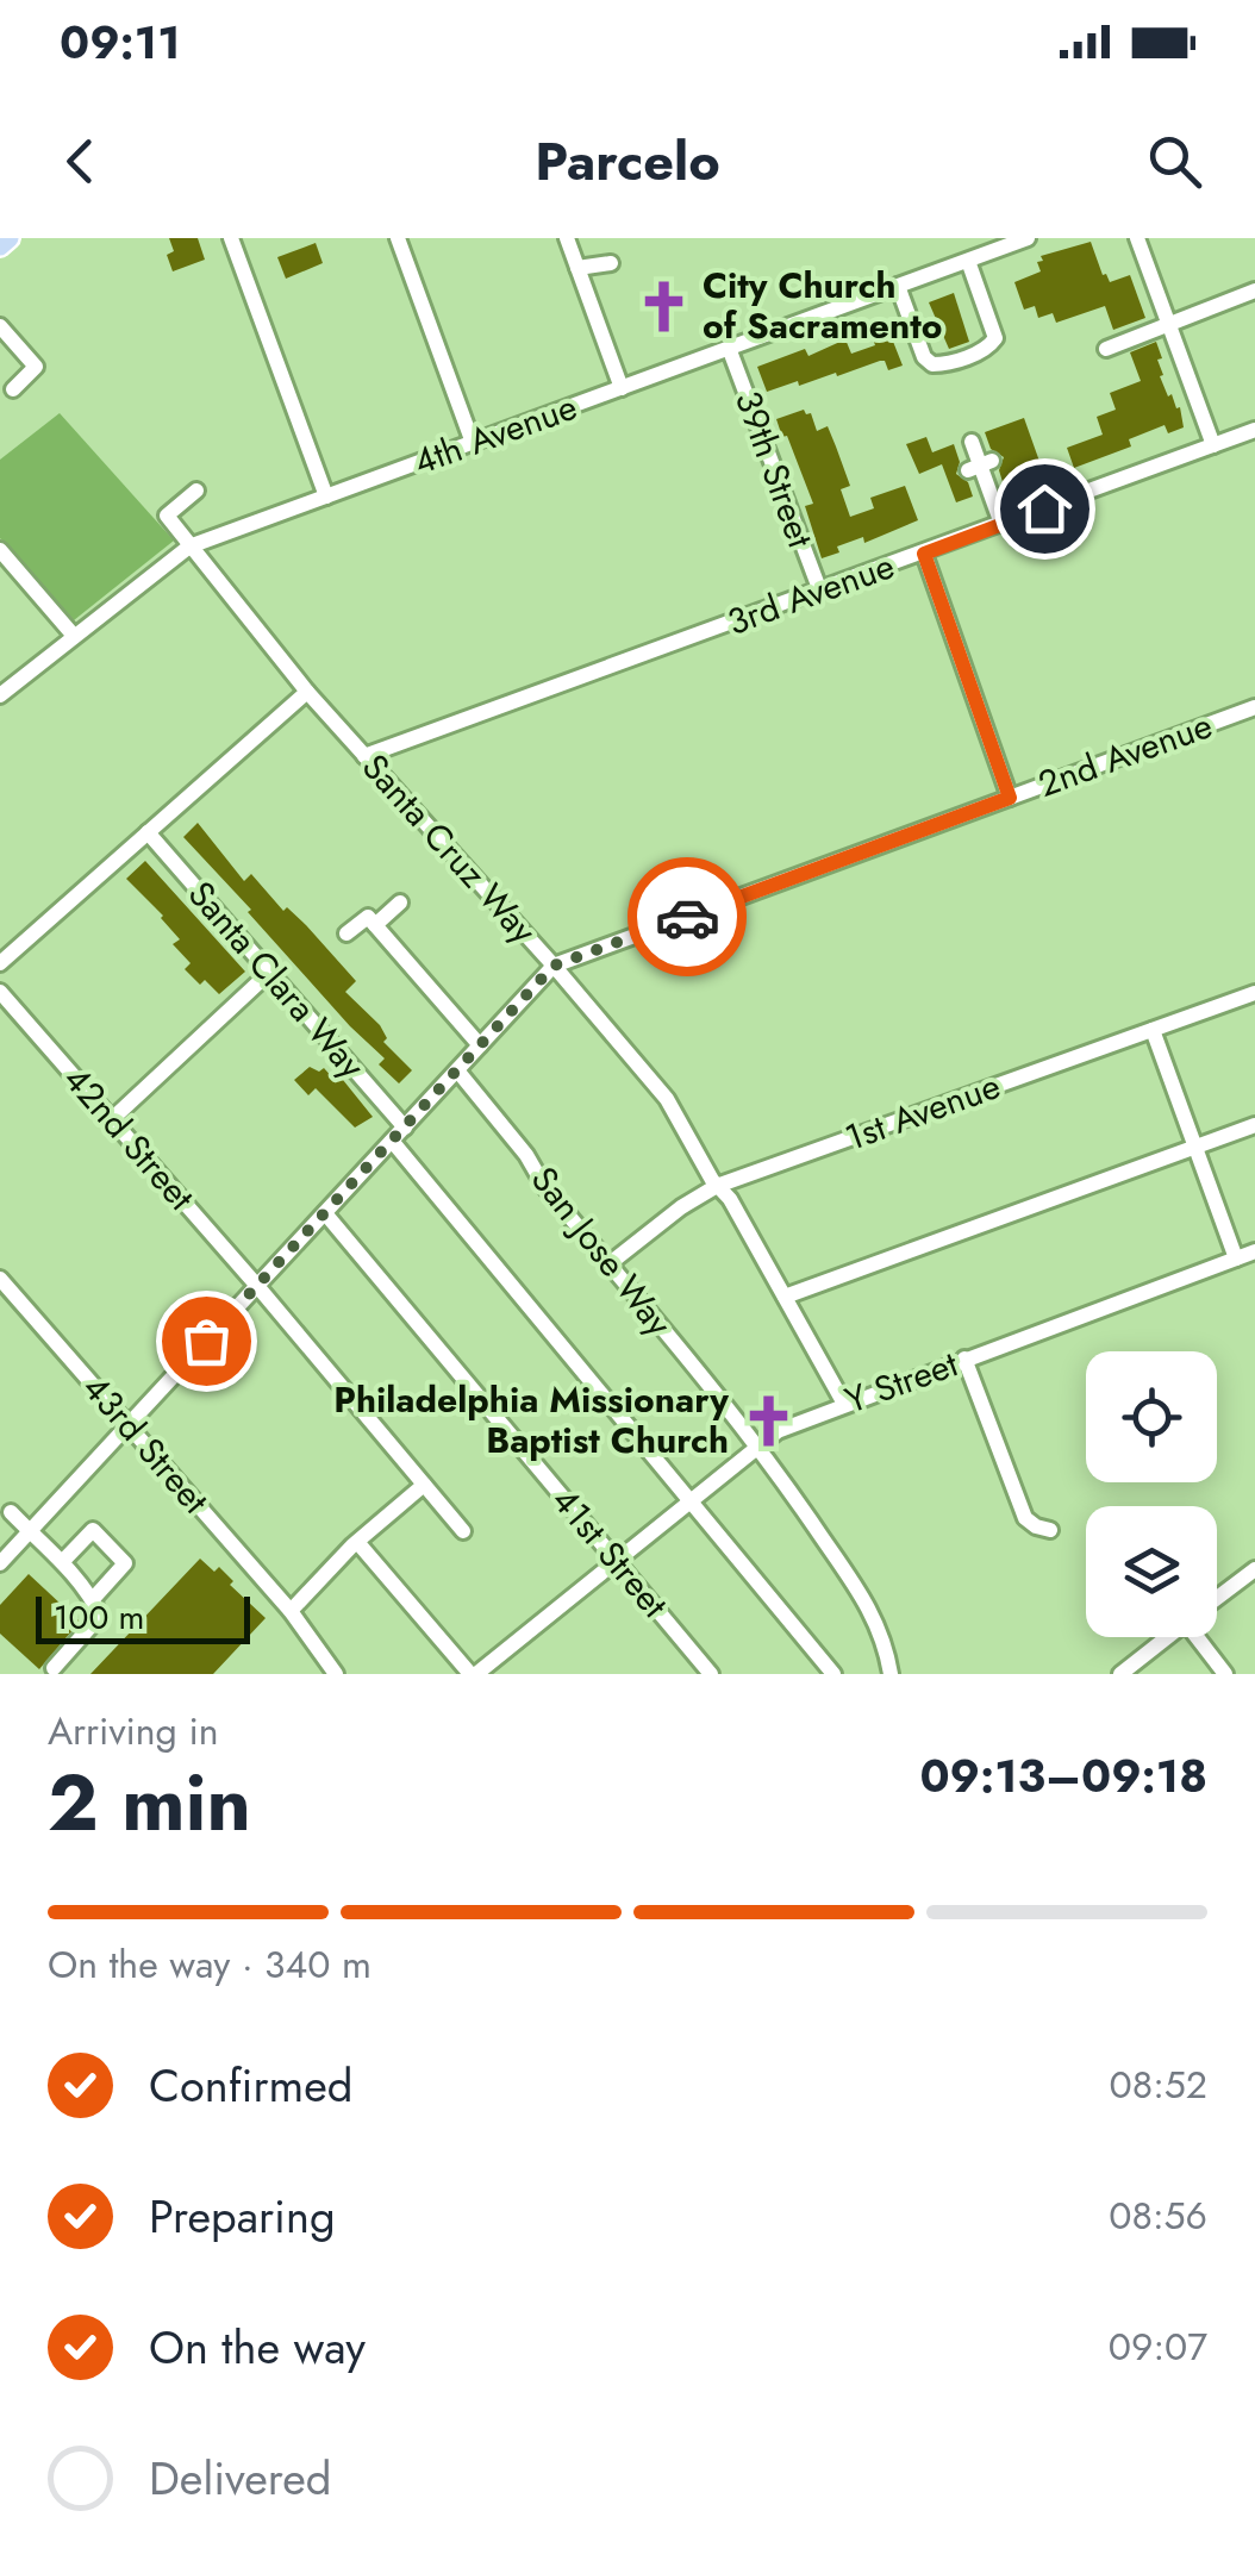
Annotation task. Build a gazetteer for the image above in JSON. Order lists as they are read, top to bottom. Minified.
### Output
{"streets":{"street":["4th Avenue","39th Street","3rd Avenue","2nd Avenue","Santa Cruz Way","Santa Clara Way","1st Avenue","42nd Street","San Jose Way","Y Street","43rd Street","41st Street"]},"crossings":[["4th Avenue","39th Street"],["4th Avenue","Santa Cruz Way"],["39th Street","3rd Avenue"],["3rd Avenue","Santa Cruz Way"],["2nd Avenue","Santa Cruz Way"],["2nd Avenue","Santa Clara Way"],["2nd Avenue","42nd Street"],["2nd Avenue","San Jose Way"],["2nd Avenue","43rd Street"],["2nd Avenue","41st Street"],["Santa Cruz Way","1st Avenue"],["Santa Cruz Way","Y Street"],["1st Avenue","San Jose Way"],["San Jose Way","Y Street"],["Y Street","41st Street"]],"places":{"church":["City Church of Sacramento","Philadelphia Missionary Baptist Church"]},"scale_bar":"100 m","page":{"status":"09:11","header":"Parcelo","scale":"100 m","heading":["2 min","Arriving in","09:13–09:18"],"bar":"On the way · 340 m","list":[["Confirmed","08:52"],["Preparing","08:56"],["On the way","09:07"],"Delivered"]}}
